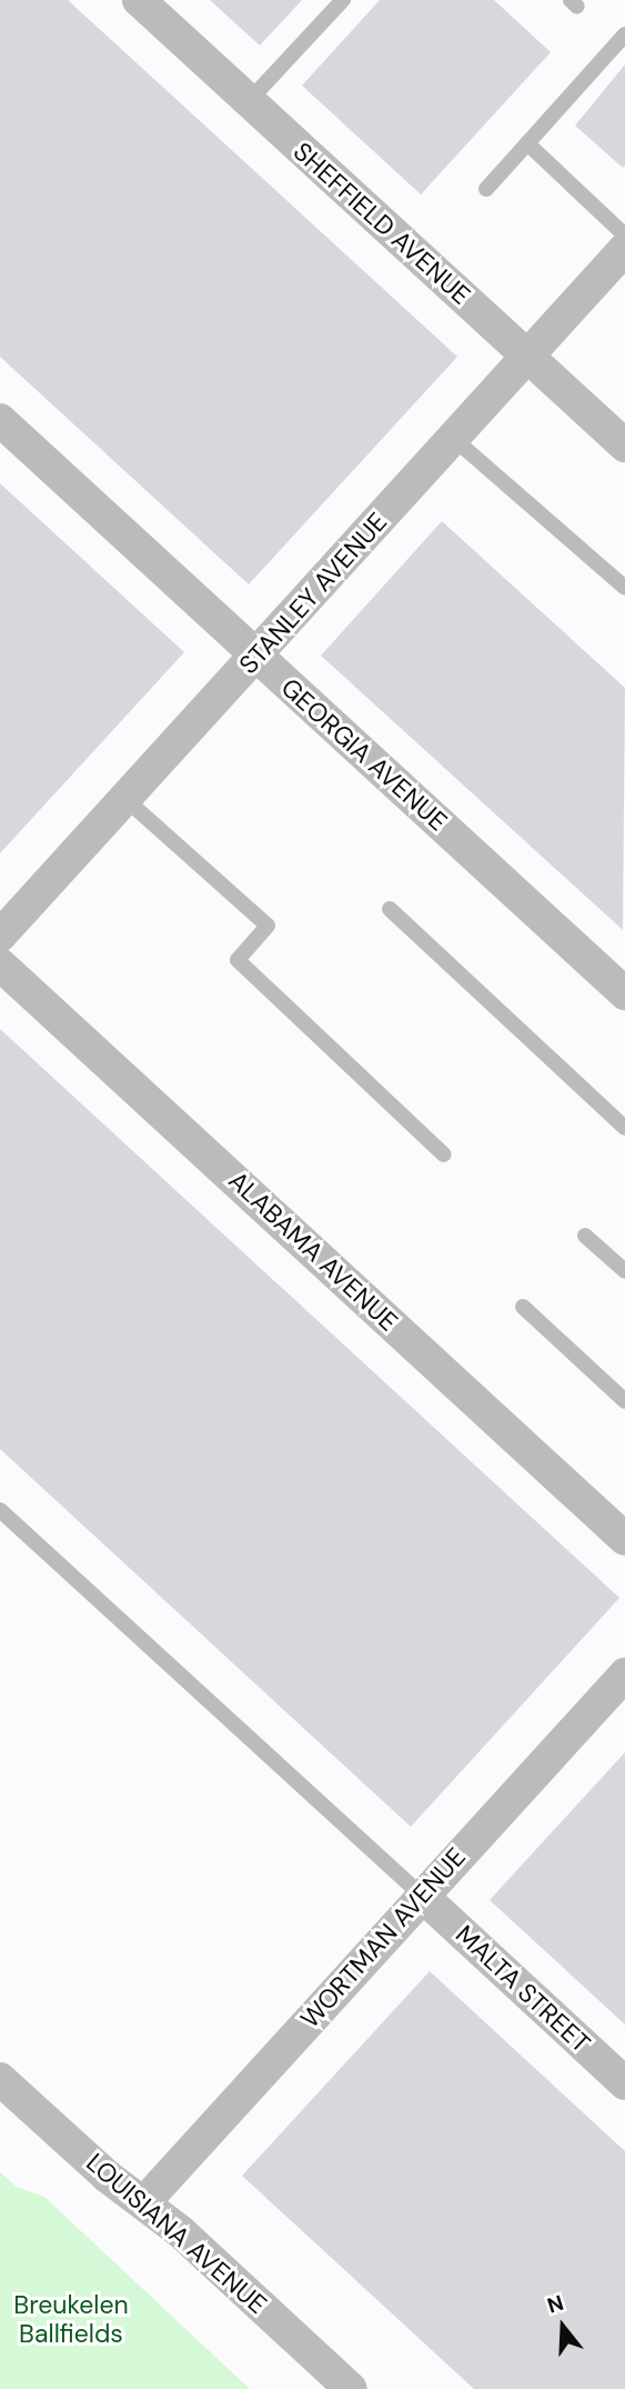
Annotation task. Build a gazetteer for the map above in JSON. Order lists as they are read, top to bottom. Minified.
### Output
{"streets":{"street":["SHEFFIELD AVENUE","STANLEY AVENUE","GEORGIA AVENUE","ALABAMA AVENUE","WORTMAN AVENUE","MALTA STREET","LOUISIANA AVENUE"]},"crossings":[["SHEFFIELD AVENUE","STANLEY AVENUE"],["STANLEY AVENUE","GEORGIA AVENUE"],["WORTMAN AVENUE","MALTA STREET"],["WORTMAN AVENUE","LOUISIANA AVENUE"]],"parks":["Breukelen Ballfields"],"north":"top"}
